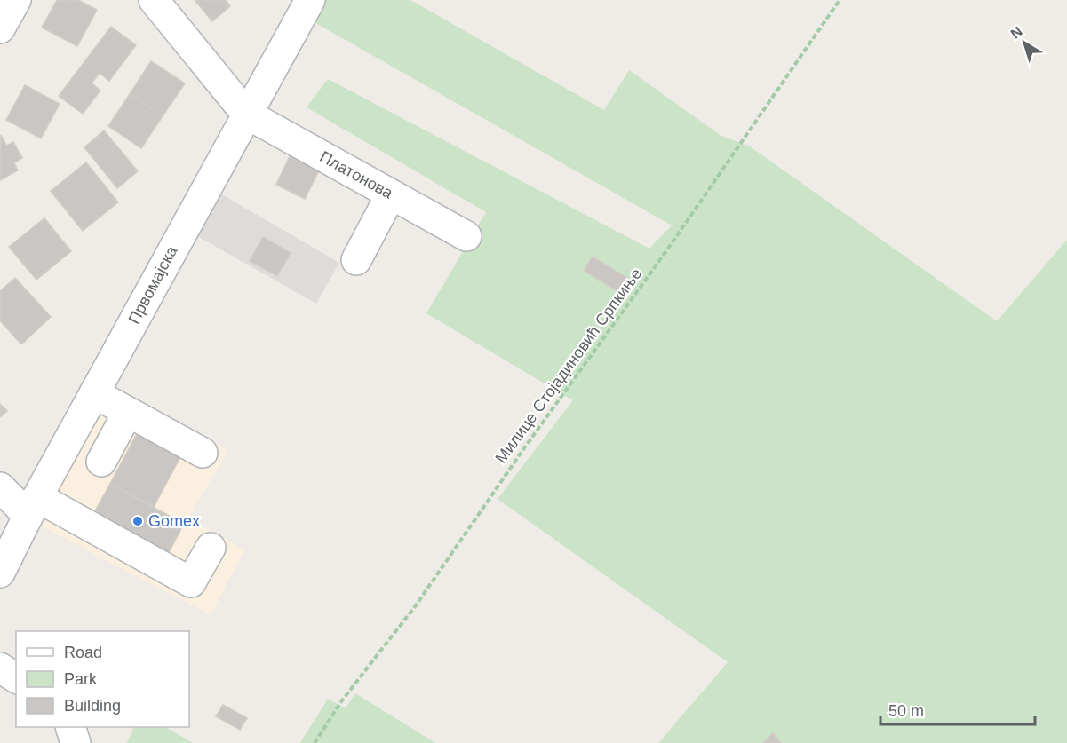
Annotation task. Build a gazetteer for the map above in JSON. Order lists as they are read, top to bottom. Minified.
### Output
{"streets":{"street":["Платонова","Првомајска"],"path":["Милице Стојадиновић Српкиње"]},"crossings":[["Платонова","Првомајска"]],"places":["Gomex"],"legend":["Road","Park","Building"],"scale_bar":"50 m","north":"top left"}
